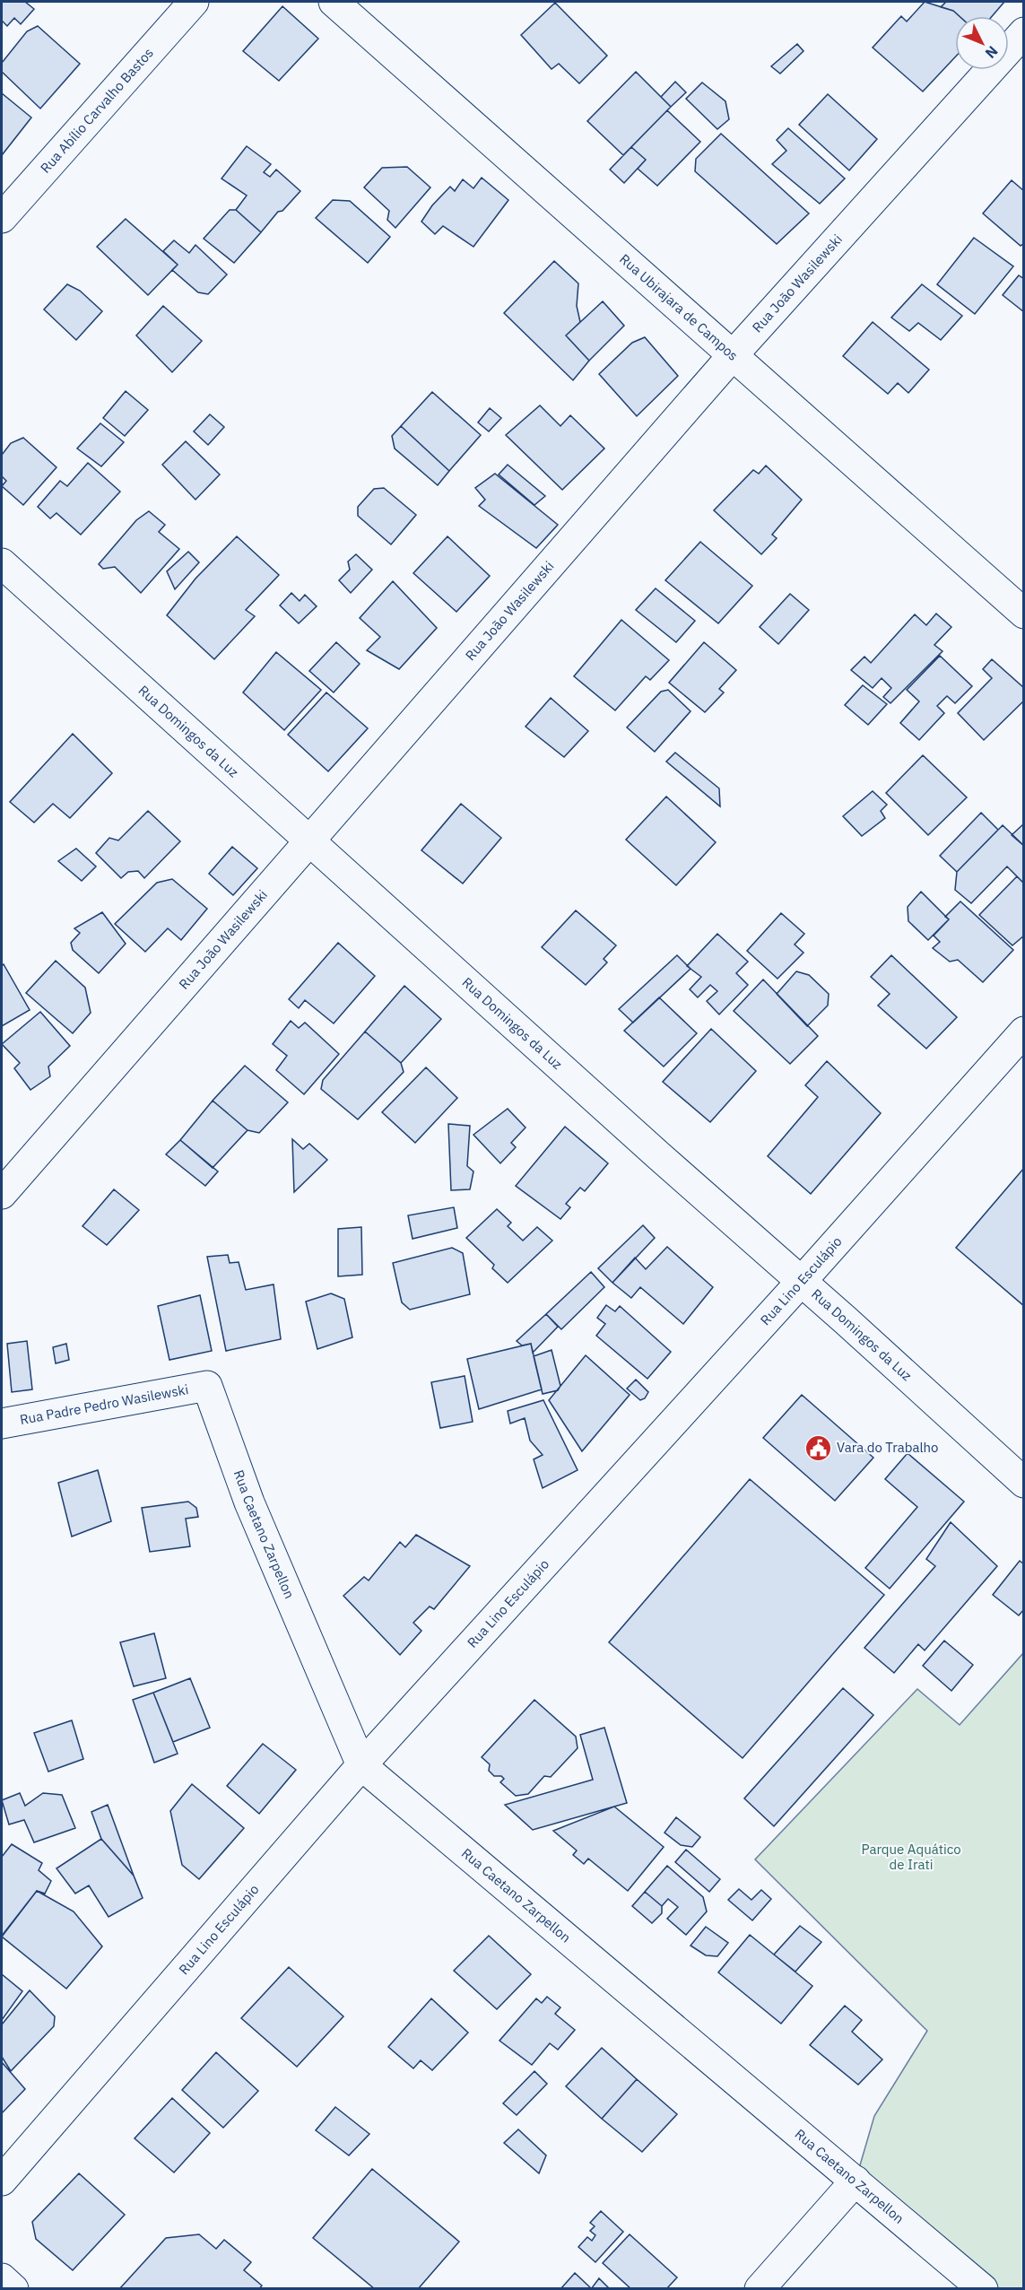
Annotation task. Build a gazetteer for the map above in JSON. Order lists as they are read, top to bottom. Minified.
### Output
{"streets":{"street":["Rua Abílio Carvalho Bastos","Rua João Wasilewski","Rua Ubirajara de Campos","Rua Domingos da Luz","Rua Lino Esculápio","Rua Padre Pedro Wasilewski","Rua Caetano Zarpellon"]},"crossings":[["Rua João Wasilewski","Rua Ubirajara de Campos"],["Rua João Wasilewski","Rua Domingos da Luz"],["Rua Domingos da Luz","Rua Lino Esculápio"],["Rua Lino Esculápio","Rua Caetano Zarpellon"],["Rua Padre Pedro Wasilewski","Rua Caetano Zarpellon"]],"parks":["Parque Aquático de Irati"],"places":{"public building":["Vara do Trabalho"]},"north":"bottom right"}
